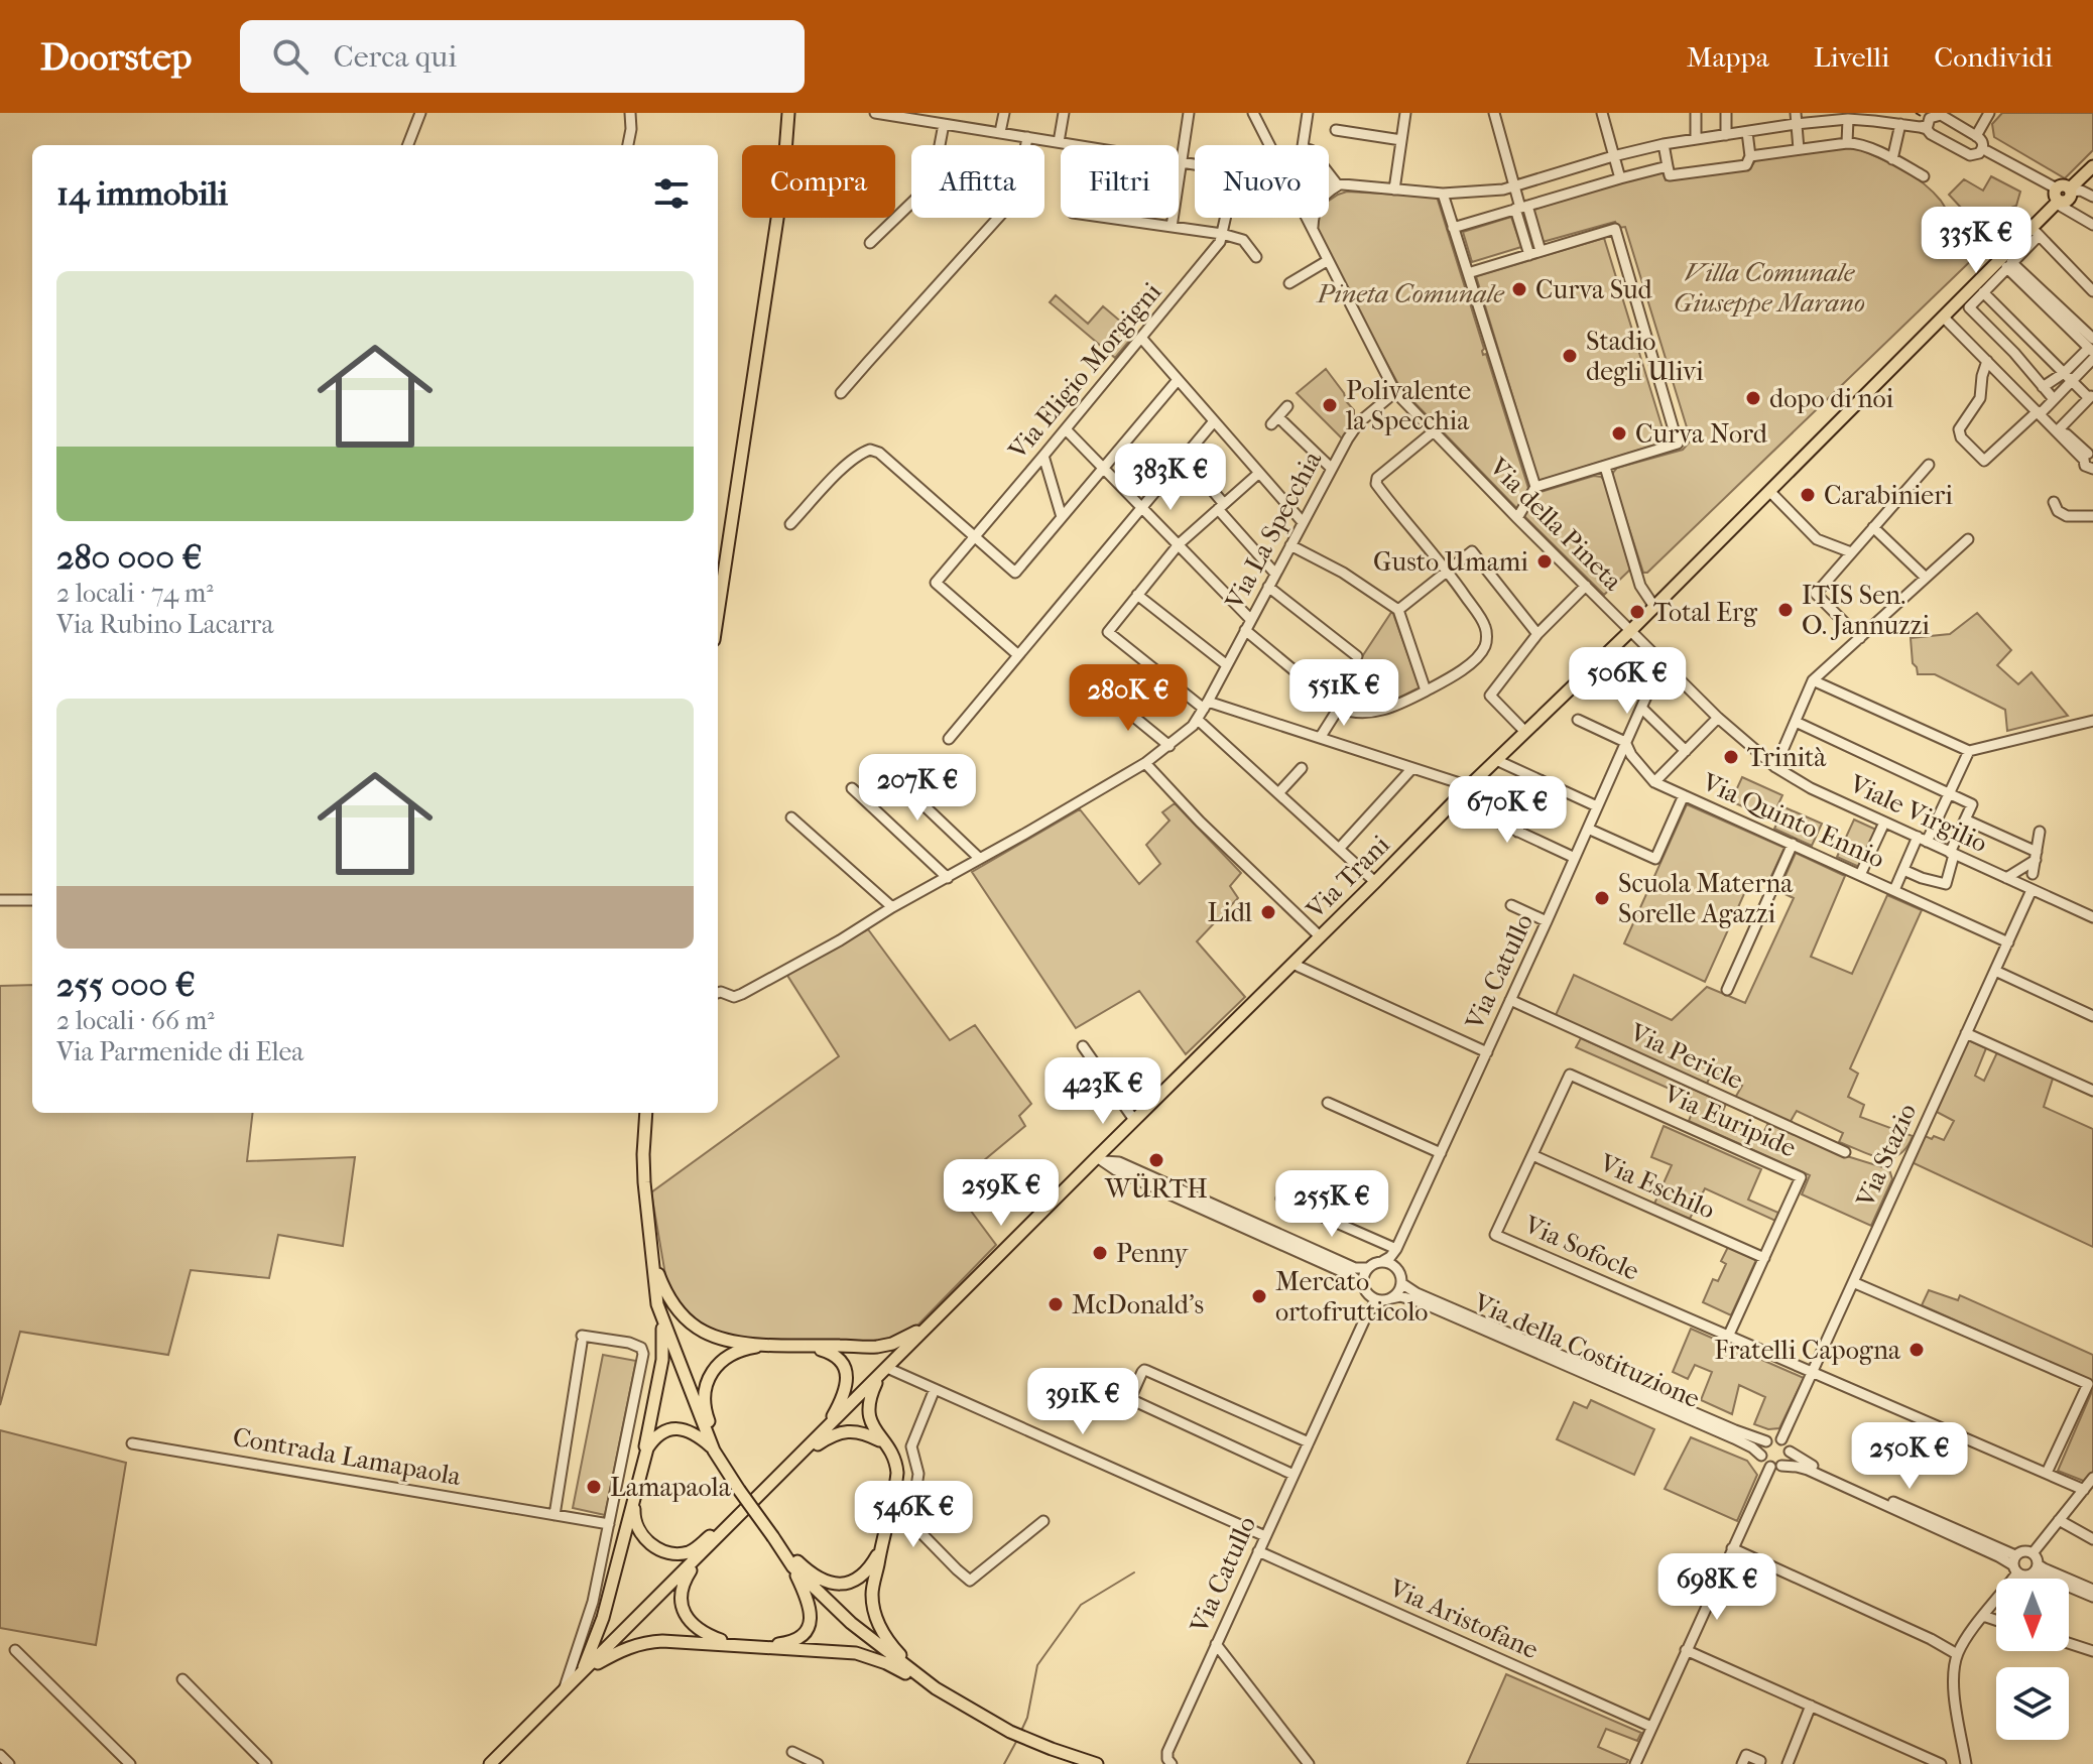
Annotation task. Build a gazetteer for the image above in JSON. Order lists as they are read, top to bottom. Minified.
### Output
{"streets":{"main road":["Via Trani"],"street":["Via Eligio Morgigni","Via della Pineta","Via La Specchia","Viale Virgilio","Via Quinto Ennio","Via Catullo","Via Pericle","Via Euripide","Via Stazio","Via Eschilo","Via Sofocle","Via della Costituzione","Contrada Lamapaola","Via Aristofane"]},"crossings":[["Via della Pineta","Via La Specchia"],["Via della Pineta","Viale Virgilio"],["Via della Pineta","Via Trani"],["Viale Virgilio","Via Trani"],["Viale Virgilio","Via Catullo"],["Viale Virgilio","Via Stazio"],["Via Quinto Ennio","Via Catullo"],["Via Quinto Ennio","Via Stazio"],["Via Trani","Via della Costituzione"],["Via Catullo","Via Pericle"],["Via Catullo","Via della Costituzione"],["Via Catullo","Via Aristofane"],["Via Euripide","Via Eschilo"],["Via Euripide","Via Sofocle"],["Via Stazio","Via Sofocle"],["Via Stazio","Via della Costituzione"],["Via Eschilo","Via Sofocle"]],"parks":["Villa Comunale Giuseppe Marano","Pineta Comunale"],"places":["Curva Sud","Stadio degli Ulivi","dopo di noi","Polivalente la Specchia","Curva Nord","Carabinieri","Gusto Umami","ITIS Sen. O. Jannuzzi","Total Erg","Trinità","Scuola Materna Sorelle Agazzi","Lidl","WÜRTH","Penny","Mercato ortofrutticolo","McDonald's","Fratelli Capogna","Lamapaola"],"north":"bottom","page":{"header":"Doorstep","search":"Cerca qui","nav":["Mappa","Livelli","Condividi"],"chip":["Compra","Affitta","Filtri","Nuovo"],"heading":"14 immobili","price":["335K €","383K €","506K €","551K €","280K €","207K €","670K €","423K €","259K €","255K €","391K €","250K €","546K €","698K €"],"list":[{"name":"280 000 €","note":"2 locali · 74 m² · Via Rubino Lacarra"},{"name":"255 000 €","note":"2 locali · 66 m² · Via Parmenide di Elea"}]}}
